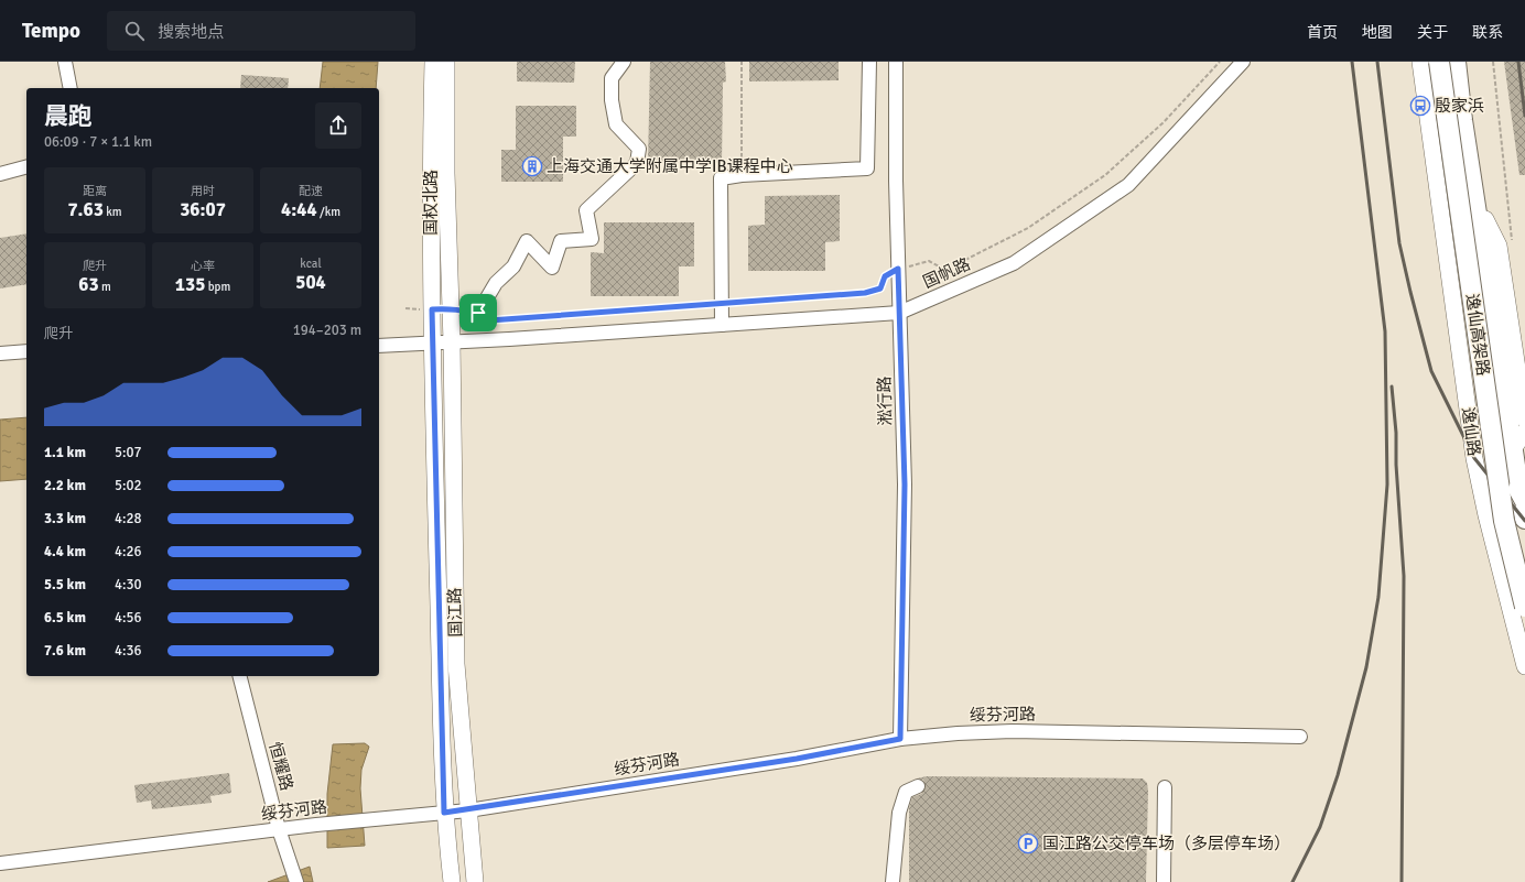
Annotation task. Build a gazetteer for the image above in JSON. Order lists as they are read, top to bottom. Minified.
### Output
{"streets":{"highway":["逸仙高架路"],"main road":["国权北路","逸仙路","国江路"],"street":["国帆路","淞行路","绥芬河路","恒耀路"]},"crossings":[["国权北路","国帆路"],["国权北路","国江路"],["国帆路","淞行路"],["国帆路","国江路"],["淞行路","绥芬河路"],["国江路","绥芬河路"],["绥芬河路","恒耀路"]],"places":{"bus stop":["殷家浜"],"building":["上海交通大学附属中学IB课程中心"],"parking":["国江路公交停车场（多层停车场）"]},"page":{"header":"Tempo","search":"搜索地点","nav":["首页","地图","关于","联系"],"heading":["晨跑","06:09 · 7 × 1.1 km"],"stats":[["距离","7.63 km"],["用时","36:07"],["配速","4:44 /km"],["爬升","63 m"],["心率","135 bpm"],["kcal","504"]],"chart":["爬升","194–203 m"],"list":[{"name":"1.1 km","note":"5:07"},{"name":"2.2 km","note":"5:02"},{"name":"3.3 km","note":"4:28"},{"name":"4.4 km","note":"4:26"},{"name":"5.5 km","note":"4:30"},{"name":"6.5 km","note":"4:56"},{"name":"7.6 km","note":"4:36"}]}}
